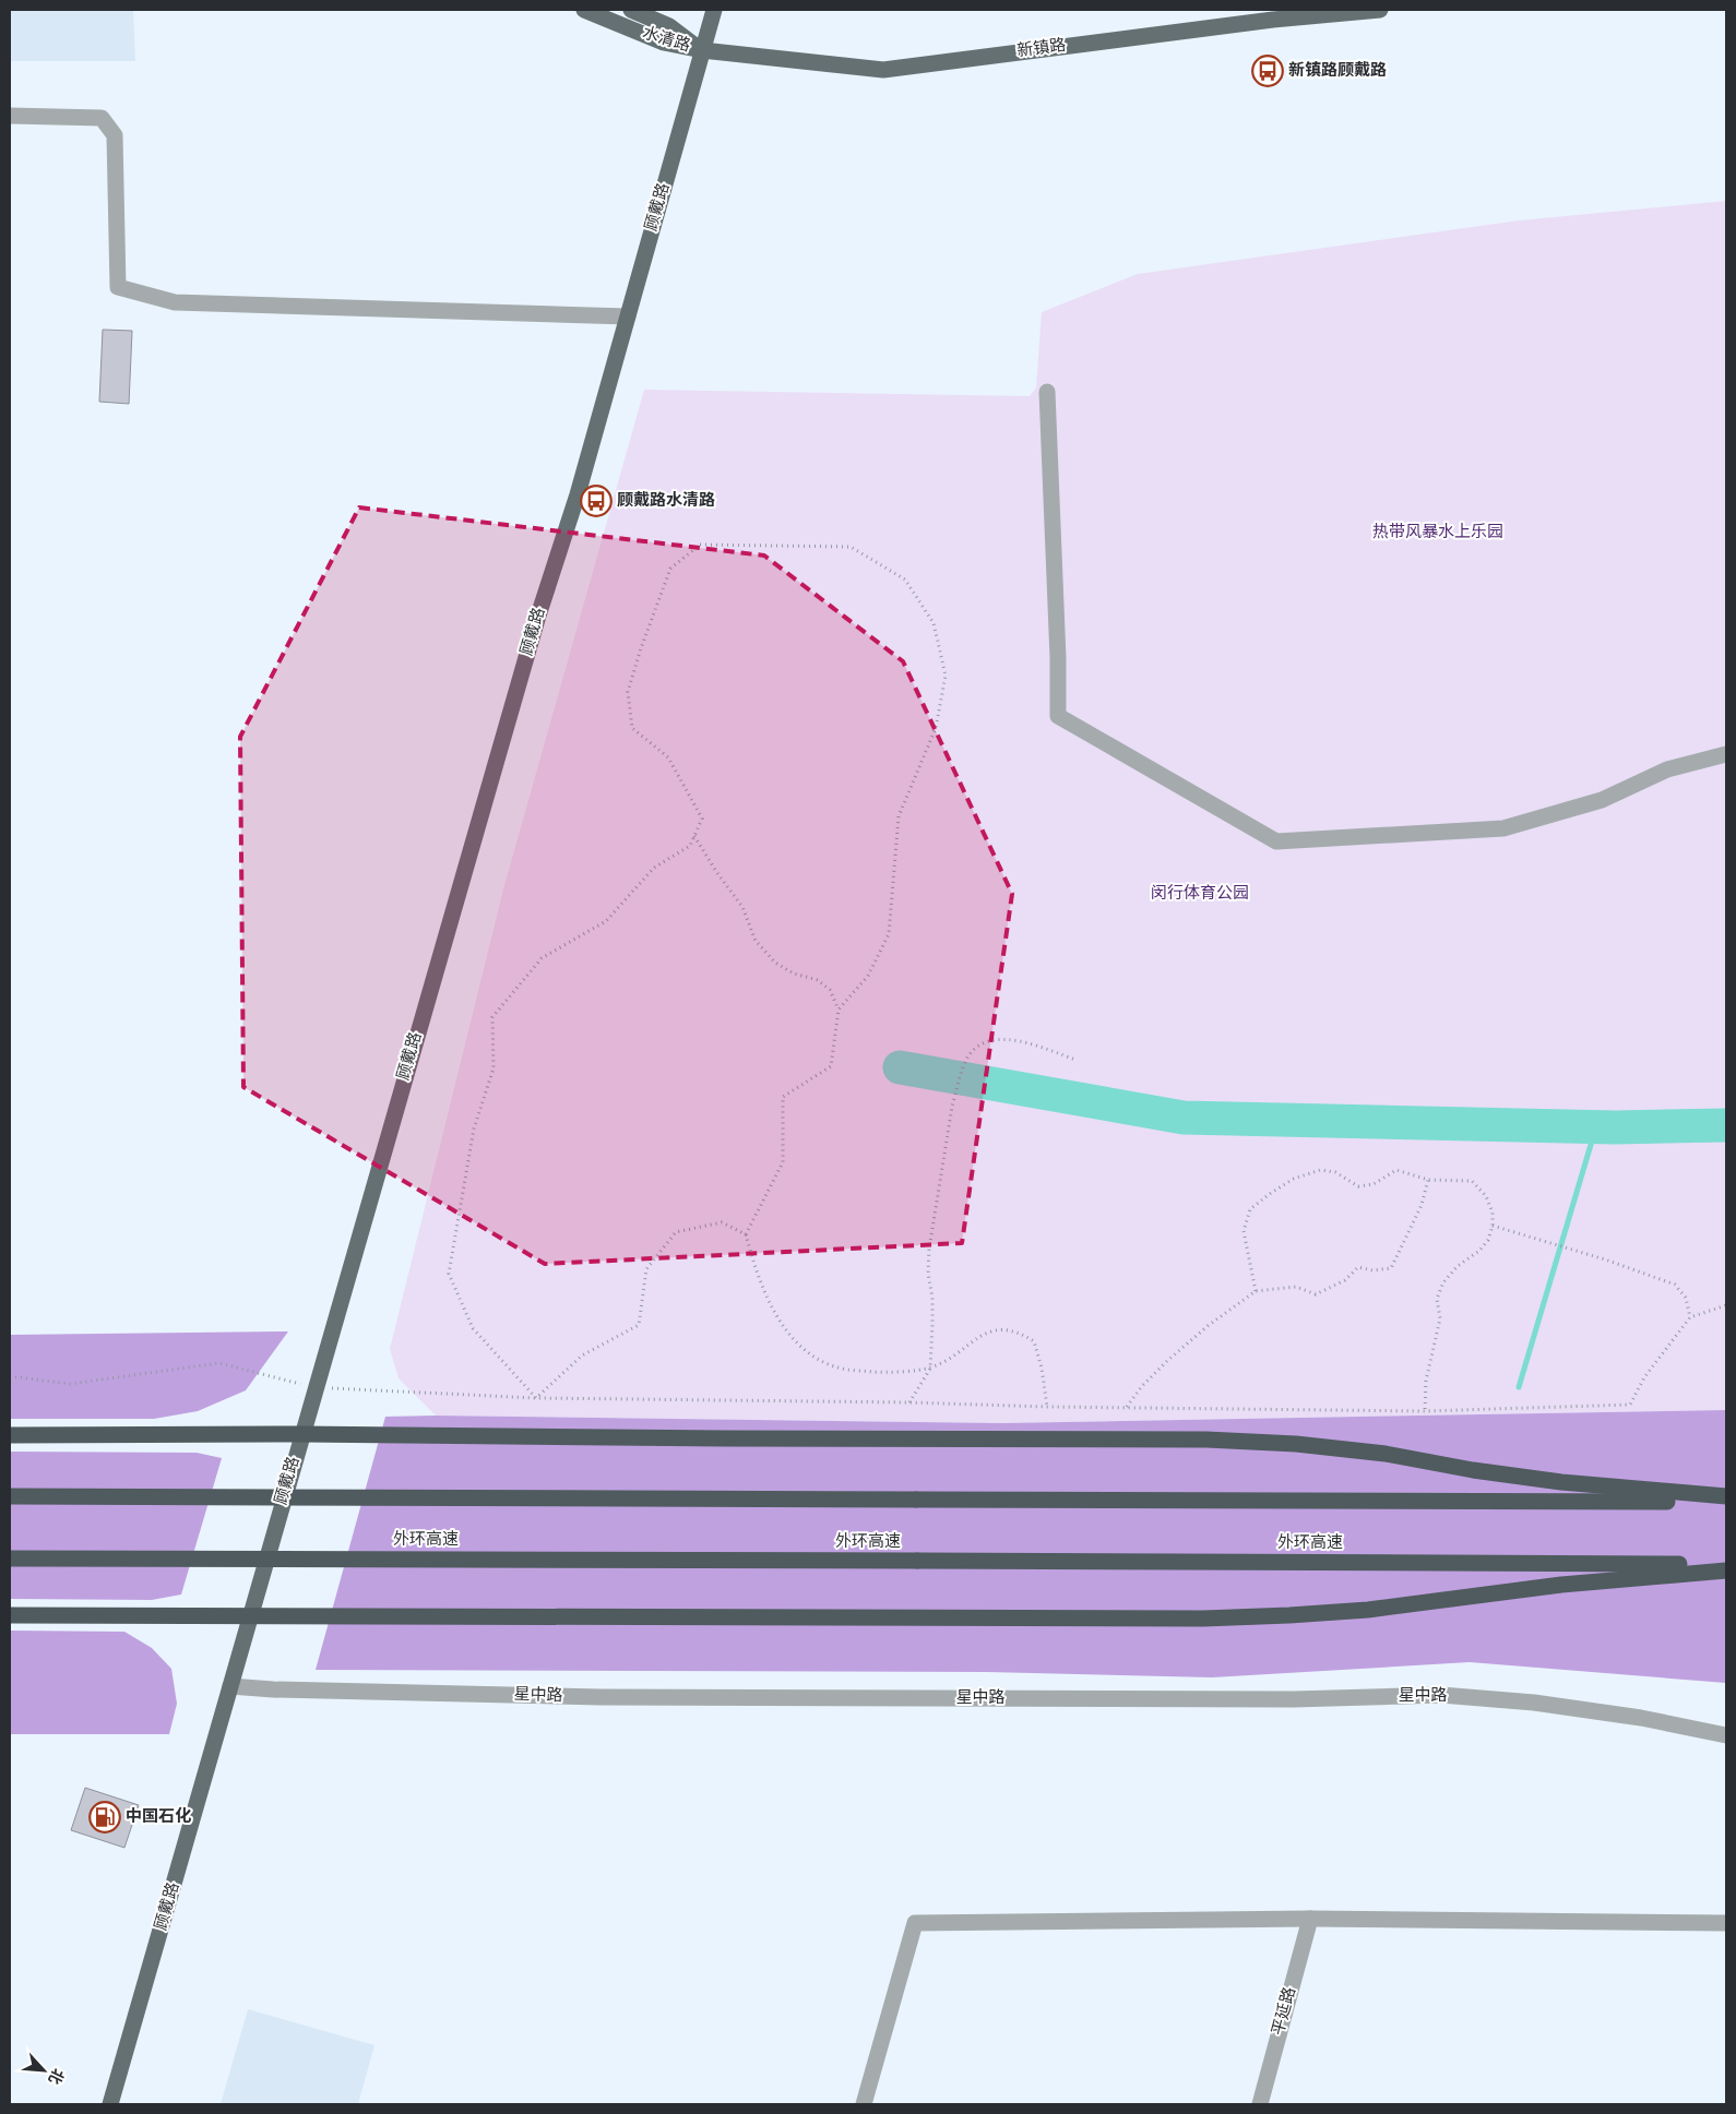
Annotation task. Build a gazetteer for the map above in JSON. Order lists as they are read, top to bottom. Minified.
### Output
{"streets":{"highway":["外环高速"],"main road":["水清路","新镇路","顾戴路"],"street":["星中路","平延路"]},"crossings":[["水清路","新镇路"],["水清路","顾戴路"],["新镇路","顾戴路"],["顾戴路","星中路"]],"parks":["热带风暴水上乐园","闵行体育公园"],"places":{"bus stop":["新镇路顾戴路","顾戴路水清路"],"fuel station":["中国石化"]},"north":"bottom right"}
